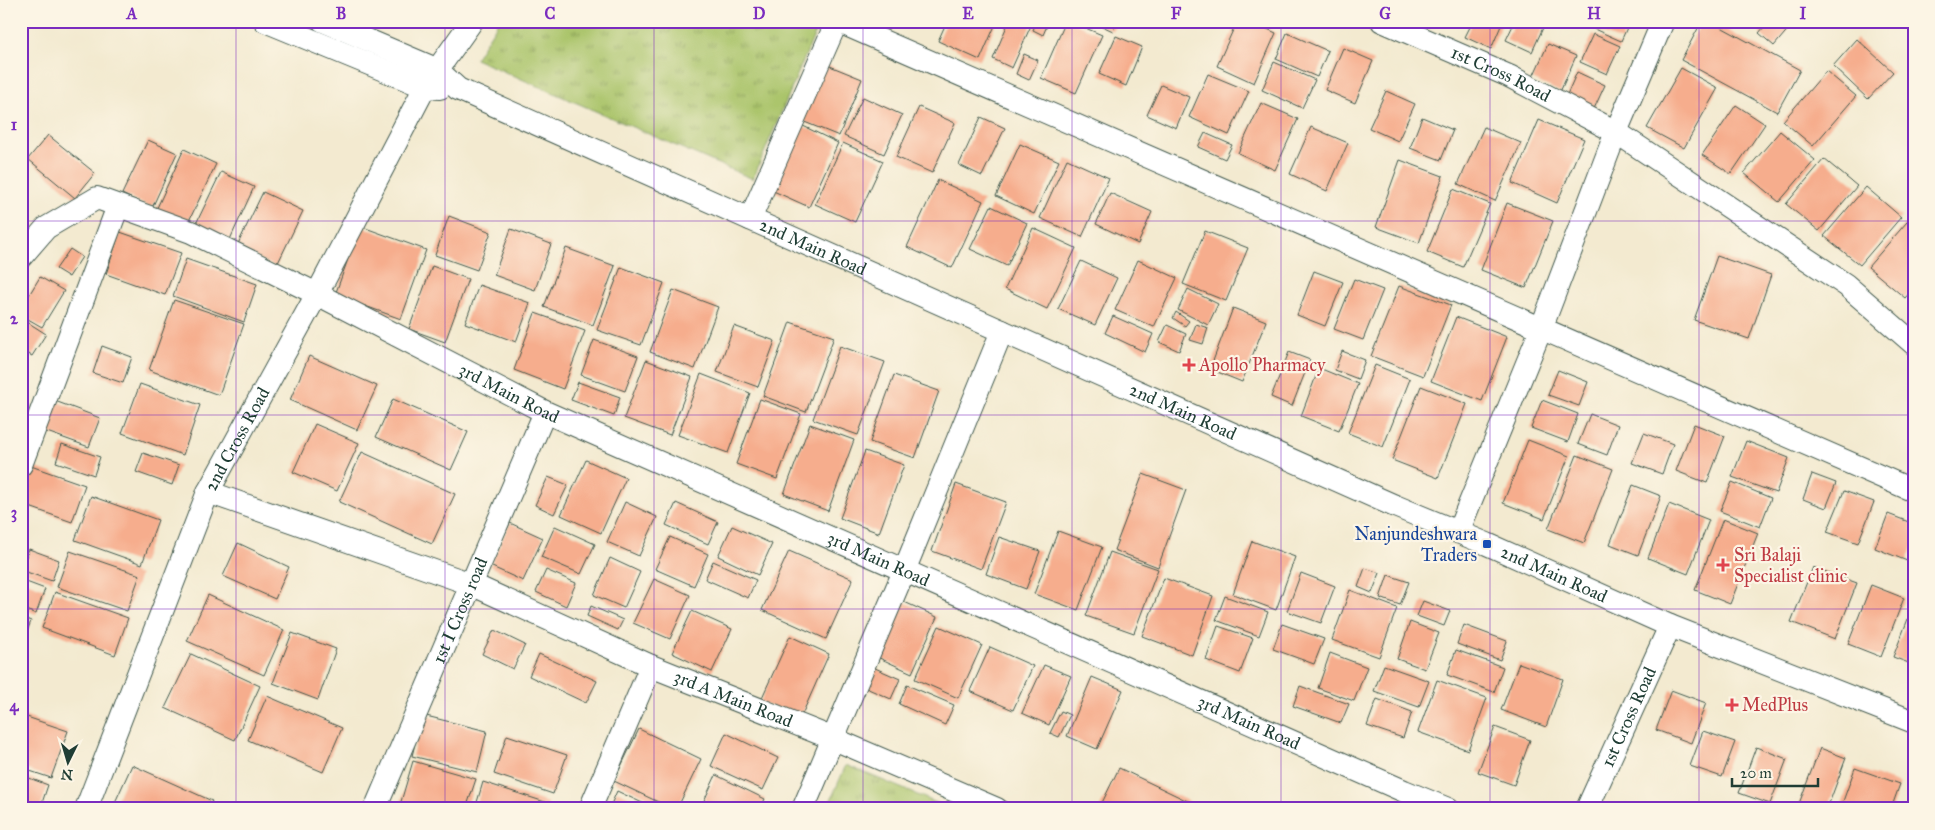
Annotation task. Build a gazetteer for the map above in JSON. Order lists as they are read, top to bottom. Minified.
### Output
{"streets":{"street":["1st Cross Road","2nd Main Road","3rd Main Road","2nd Cross Road","1st I Cross road","3rd A Main Road"]},"crossings":[["1st Cross Road","2nd Main Road"],["2nd Main Road","2nd Cross Road"],["3rd Main Road","2nd Cross Road"],["3rd Main Road","1st I Cross road"],["2nd Cross Road","3rd A Main Road"],["1st I Cross road","3rd A Main Road"]],"places":{"health":["Apollo Pharmacy","Sri Balaji Specialist clinic","MedPlus"],"transit":["Nanjundeshwara Traders"]},"scale_bar":"20 m","north":"bottom","grid":{"columns":["A","B","C","D","E","F","G","H","I"],"rows":["1","2","3","4"]}}
